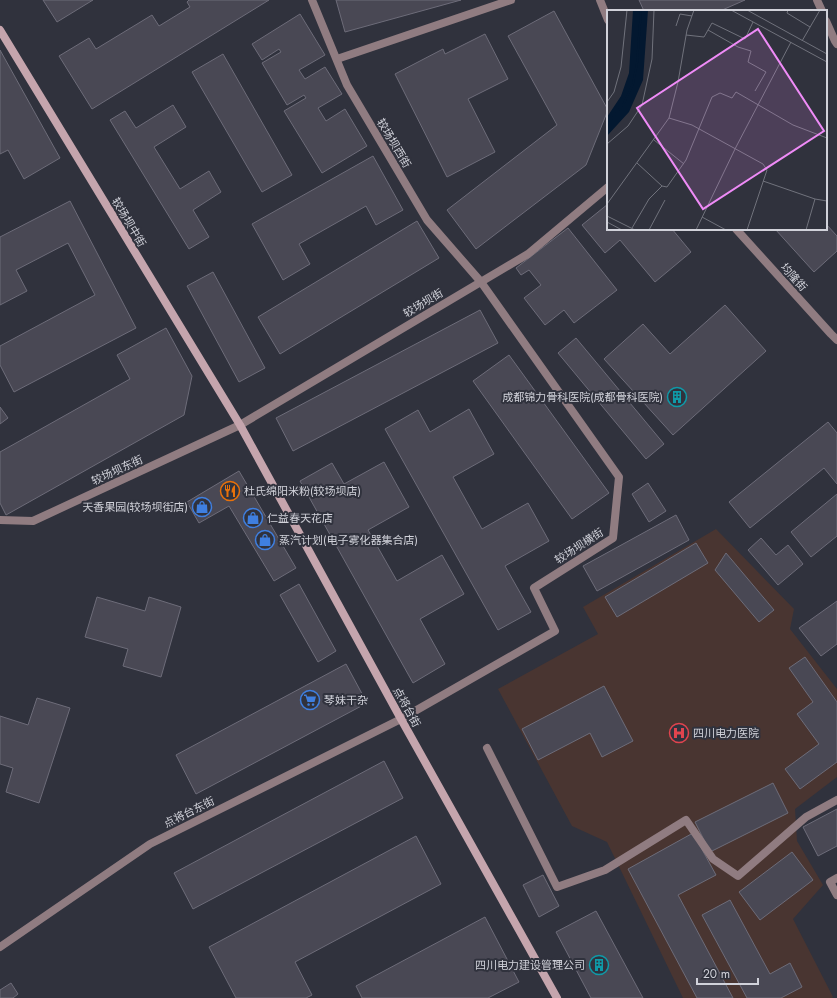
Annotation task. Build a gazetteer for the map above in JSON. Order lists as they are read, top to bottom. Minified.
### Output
{"streets":{"street":["较场坝西街","较场坝中街","均隆街","较场坝街","较场坝东街","较场坝横街","点将台街","点将台东街"]},"crossings":[["较场坝西街","较场坝街"],["较场坝西街","较场坝横街"],["较场坝中街","较场坝街"],["较场坝中街","较场坝东街"],["较场坝中街","点将台街"],["较场坝街","较场坝东街"],["较场坝街","较场坝横街"],["较场坝街","点将台街"],["较场坝东街","点将台街"],["较场坝横街","点将台街"],["较场坝横街","点将台东街"],["点将台街","点将台东街"]],"places":{"building":["成都锦力骨科医院(成都骨科医院)","四川电力建设管理公司"],"restaurant":["杜氏绵阳米粉(较场坝店)"],"shop":["天香果园(较场坝街店)","仁益春天花店","蒸汽计划(电子雾化器集合店)"],"supermarket":["琴妹干杂"],"hospital":["四川电力医院"]},"scale_bar":"20 m"}
